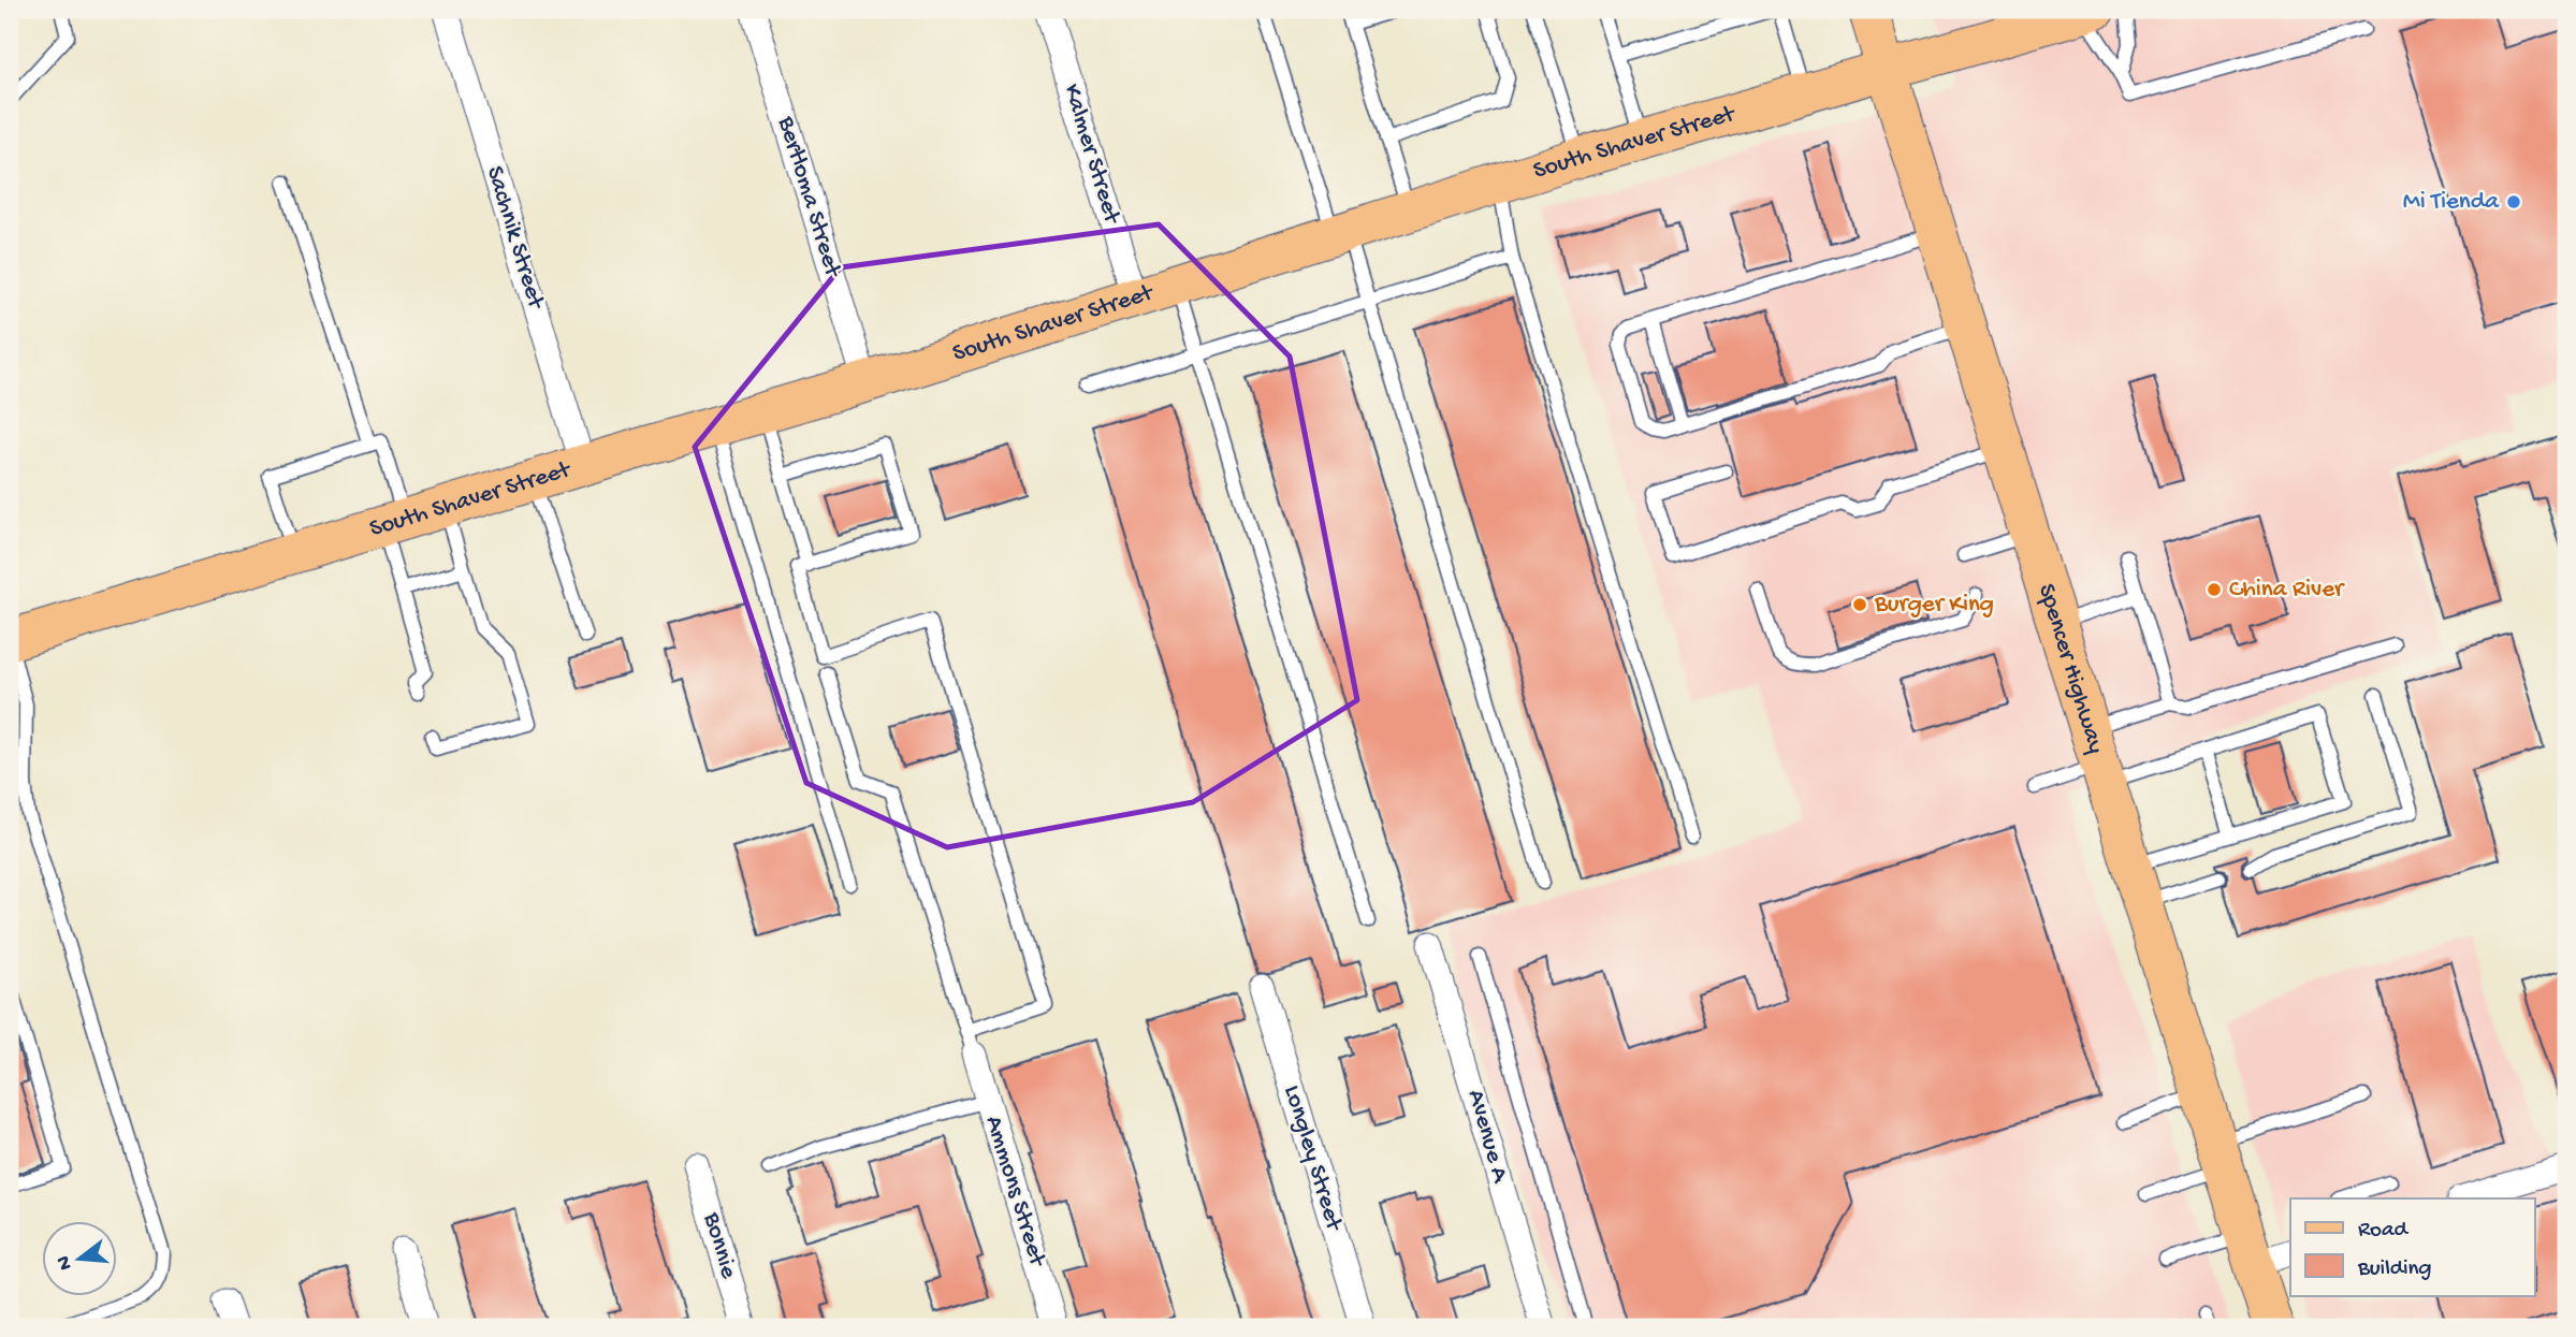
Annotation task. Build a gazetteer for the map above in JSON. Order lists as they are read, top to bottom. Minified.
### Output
{"streets":{"main road":["South Shaver Street","Spencer Highway"],"street":["Kalmer Street","Bertloma Street","Sachnik Street","Avenue A","Longley Street","Ammons Street","Bonnie"]},"crossings":[["South Shaver Street","Kalmer Street"],["South Shaver Street","Bertloma Street"],["South Shaver Street","Sachnik Street"],["South Shaver Street","Spencer Highway"]],"places":["Mi Tienda","China River","Burger King"],"legend":["Road","Building"],"north":"left"}
